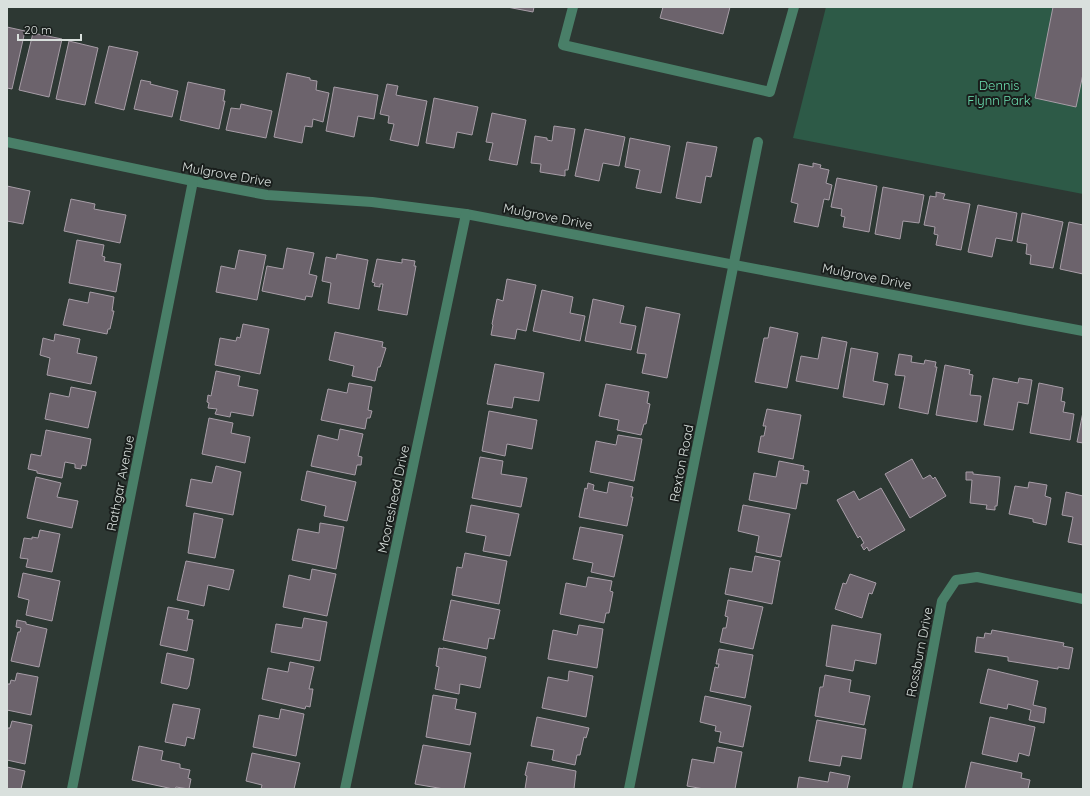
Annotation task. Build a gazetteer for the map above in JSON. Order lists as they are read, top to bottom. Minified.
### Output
{"streets":{"street":["Mulgrove Drive","Rexton Road","Rathgar Avenue","Mooreshead Drive","Rossburn Drive"]},"crossings":[["Mulgrove Drive","Rexton Road"],["Mulgrove Drive","Rathgar Avenue"],["Mulgrove Drive","Mooreshead Drive"]],"parks":["Dennis Flynn Park"],"scale_bar":"20 m"}
